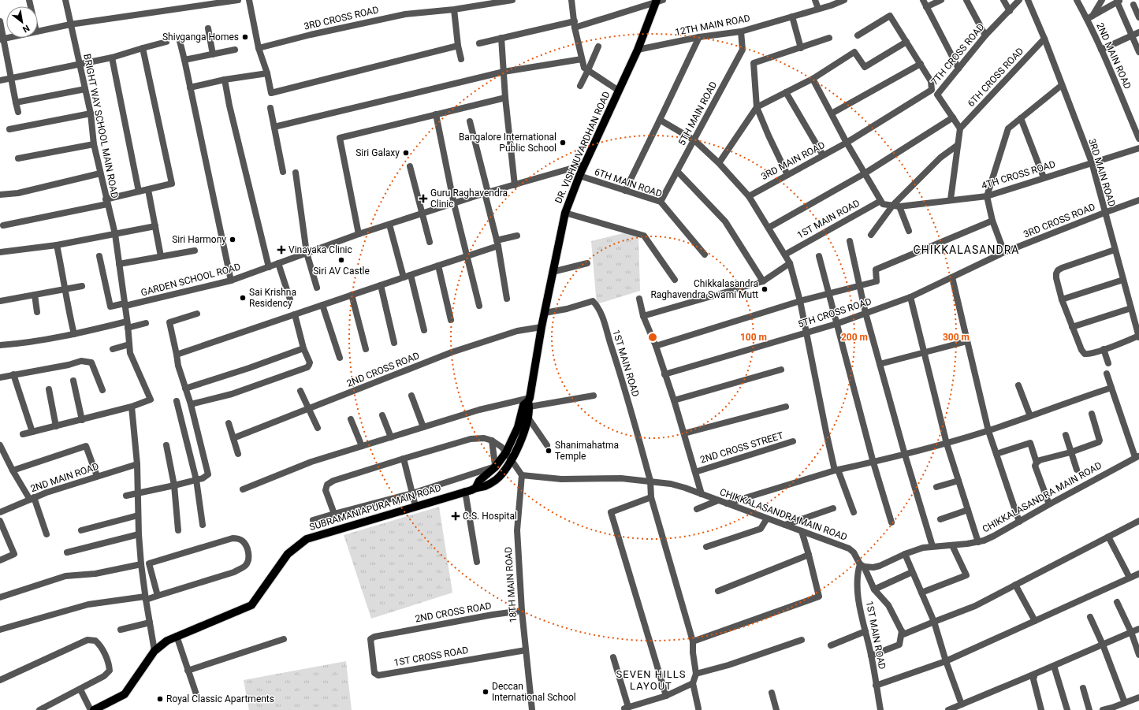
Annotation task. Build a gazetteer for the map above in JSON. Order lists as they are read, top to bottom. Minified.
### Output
{"streets":{"main road":["DR. VISHNUVARDHAN ROAD","SUBRAMANIAPURA MAIN ROAD"],"street":["3RD CROSS ROAD","12TH MAIN ROAD","7TH CROSS ROAD","2ND MAIN ROAD","6TH CROSS ROAD","5TH MAIN ROAD","BRIGHT WAY SCHOOL MAIN ROAD","3RD MAIN ROAD","4TH CROSS ROAD","6TH MAIN ROAD","1ST MAIN ROAD","GARDEN SCHOOL ROAD","5TH CROSS ROAD","2ND CROSS ROAD","2ND CROSS STREET","CHIKKALASANDRA MAIN ROAD","18TH MAIN ROAD","1ST CROSS ROAD"]},"crossings":[["3RD CROSS ROAD","3RD MAIN ROAD"],["3RD CROSS ROAD","5TH CROSS ROAD"],["12TH MAIN ROAD","5TH MAIN ROAD"],["12TH MAIN ROAD","DR. VISHNUVARDHAN ROAD"],["7TH CROSS ROAD","6TH CROSS ROAD"],["6TH CROSS ROAD","3RD MAIN ROAD"],["5TH MAIN ROAD","6TH MAIN ROAD"],["BRIGHT WAY SCHOOL MAIN ROAD","GARDEN SCHOOL ROAD"],["DR. VISHNUVARDHAN ROAD","6TH MAIN ROAD"],["DR. VISHNUVARDHAN ROAD","1ST MAIN ROAD"],["DR. VISHNUVARDHAN ROAD","GARDEN SCHOOL ROAD"],["DR. VISHNUVARDHAN ROAD","2ND CROSS ROAD"],["DR. VISHNUVARDHAN ROAD","SUBRAMANIAPURA MAIN ROAD"],["3RD MAIN ROAD","4TH CROSS ROAD"],["4TH CROSS ROAD","1ST MAIN ROAD"],["1ST MAIN ROAD","CHIKKALASANDRA MAIN ROAD"],["2ND CROSS ROAD","18TH MAIN ROAD"],["2ND CROSS ROAD","1ST CROSS ROAD"],["CHIKKALASANDRA MAIN ROAD","18TH MAIN ROAD"],["18TH MAIN ROAD","1ST CROSS ROAD"]],"districts":["CHIKKALASANDRA","SEVEN HILLS LAYOUT"],"places":{"other":["Shivganga Homes","Bangalore International Public School","Siri Galaxy","Siri Harmony","Siri AV Castle","Chikkalasandra Raghavendra Swami Mutt","Sai Krishna Residency","Shanimahatma Temple","Deccan International School","Royal Classic Apartments"],"health":["Guru Raghavendra Clinic","Vinayaka Clinic","C.S. Hospital"]},"north":"bottom right","rings":["100 m","200 m","300 m"]}
